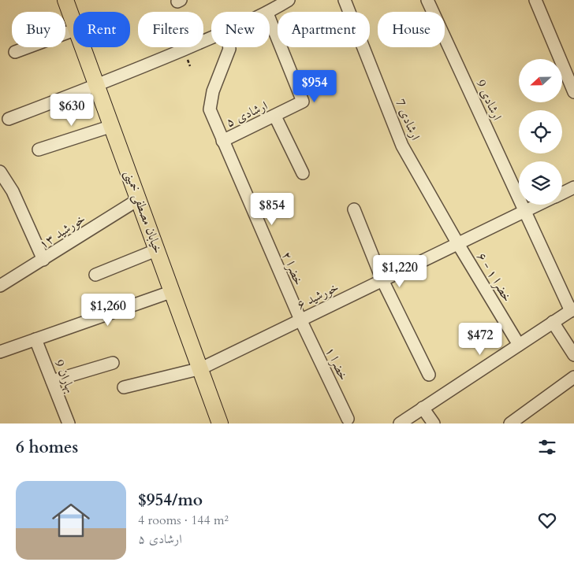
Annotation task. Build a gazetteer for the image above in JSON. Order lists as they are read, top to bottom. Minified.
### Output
{"streets":{"main road":["خیابان مصطفی خمینی"],"street":["ارشادی 9","ارشادی ۵","ارشادی 7","خورشید ۱۳","خضرا ۲","خضرا ۱ - ۶","خورشید ۶","خضرا ۱","بهاران 9"]},"crossings":[["ارشادی 9","خورشید ۶"],["ارشادی ۵","خضرا ۲"],["ارشادی 7","خضرا ۱ - ۶"],["ارشادی 7","خورشید ۶"],["خیابان مصطفی خمینی","خورشید ۱۳"],["خیابان مصطفی خمینی","خورشید ۶"],["خضرا ۲","خورشید ۶"],["خضرا ۲","خضرا ۱"],["خضرا ۱ - ۶","خورشید ۶"],["خورشید ۶","خضرا ۱"]],"north":"left","page":{"chip":["Buy","Rent","Filters","New","Apartment","House"],"price":["$954","$630","$854","$1,220","$1,260","$472"],"heading":"6 homes","list":[{"name":"$954/mo","note":"4 rooms · 144 m² · ارشادی ۵"}]}}
